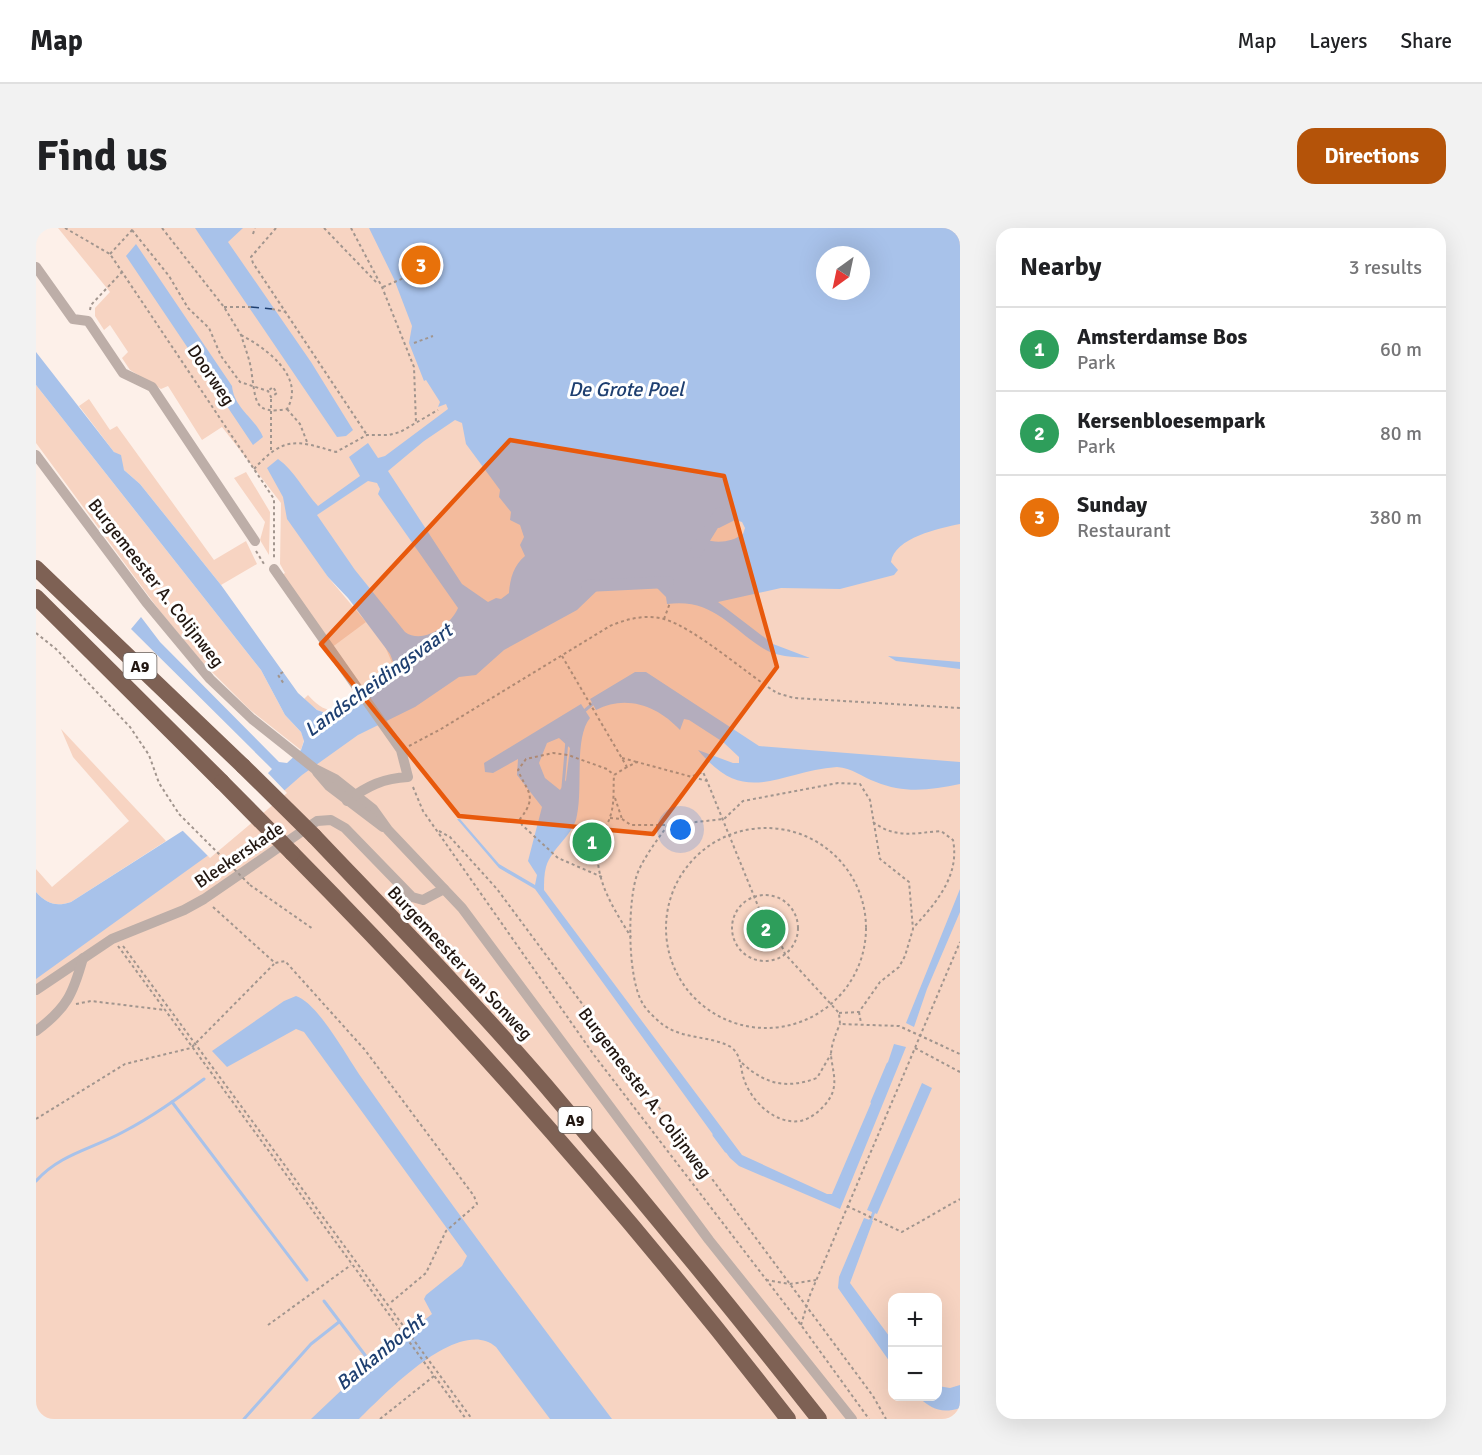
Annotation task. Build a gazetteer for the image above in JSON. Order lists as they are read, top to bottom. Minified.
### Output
{"streets":{"highway":["A9","Burgemeester van Sonweg"],"street":["Burgemeester A. Colijnweg","Bleekerskade"],"path":["Doorweg"]},"crossings":[["Burgemeester A. Colijnweg","Bleekerskade"]],"water":["De Grote Poel","Landscheidingsvaart","Balkanbocht"],"north":"bottom left","page":{"header":"Map","nav":["Map","Layers","Share"],"buttons":"Directions","title":"Find us","heading":["Nearby","3 results"],"pins":["3","1","2"],"list":[{"mark":"1","name":"Amsterdamse Bos","note":"Park","value":"60 m"},{"mark":"2","name":"Kersenbloesempark","note":"Park","value":"80 m"},{"mark":"3","name":"Sunday","note":"Restaurant","value":"380 m"}],"map_buttons":["+","−"]}}
